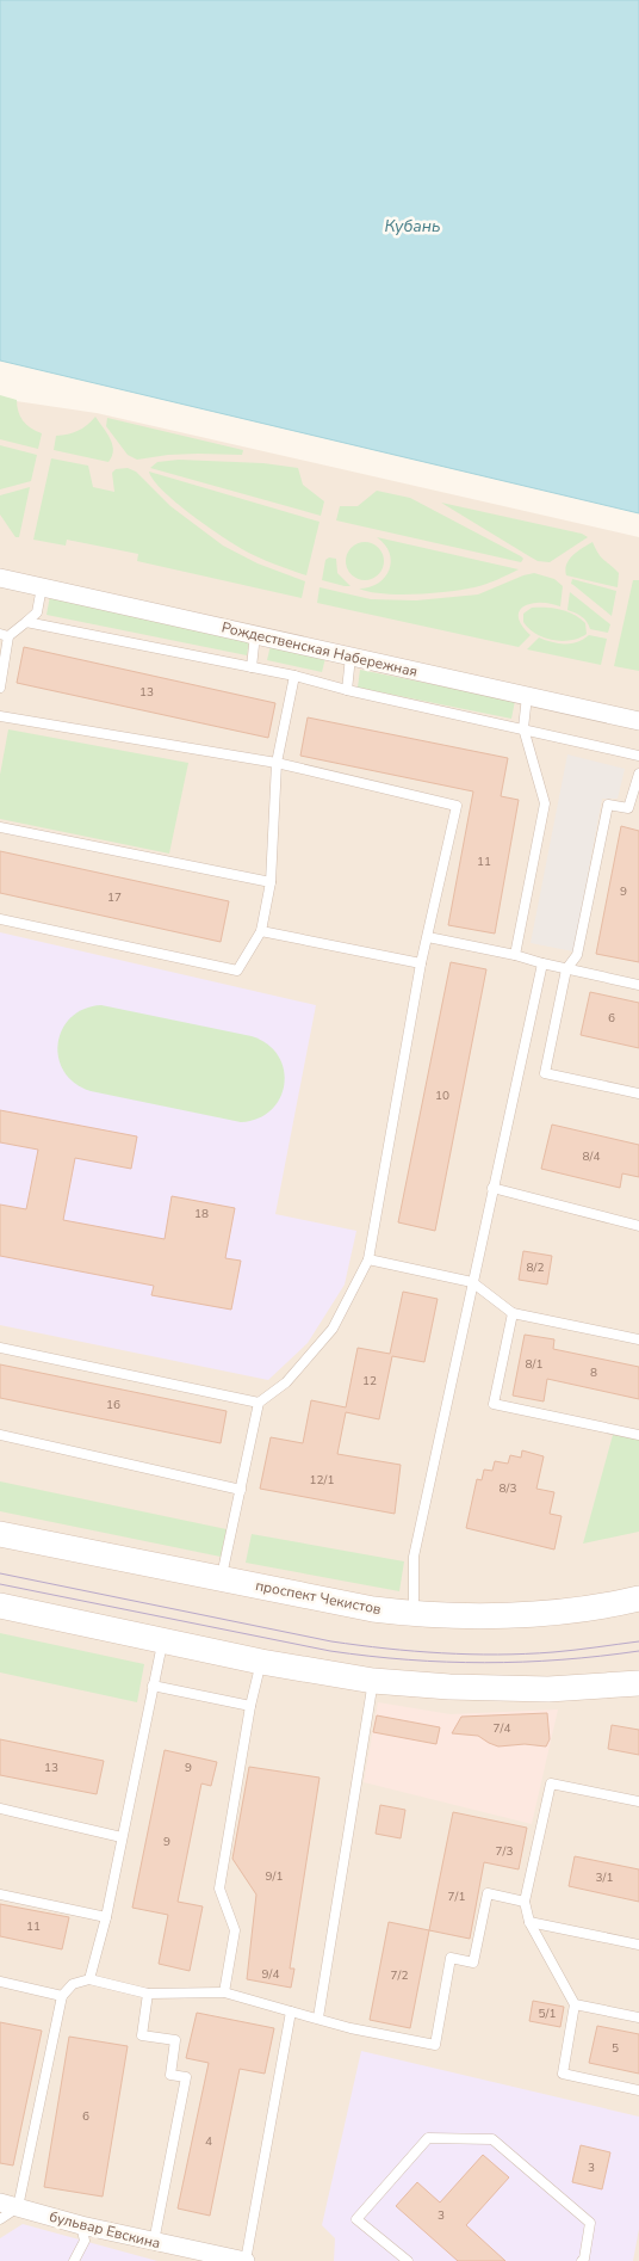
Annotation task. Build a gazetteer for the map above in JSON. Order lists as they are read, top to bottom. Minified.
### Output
{"streets":{"main road":["проспект Чекистов"],"street":["Рождественская Набережная","бульвар Евскина"]},"water":["Кубань"],"house_numbers":["13","11","9","17","6","10","8/4","18","8/2","8/1","8","12","16","12/1","8/3","7/4","13","9","9","7/3","9/1","3/1","7/1","11","9/4","7/2","5/1","5","6","4","3","3"]}
